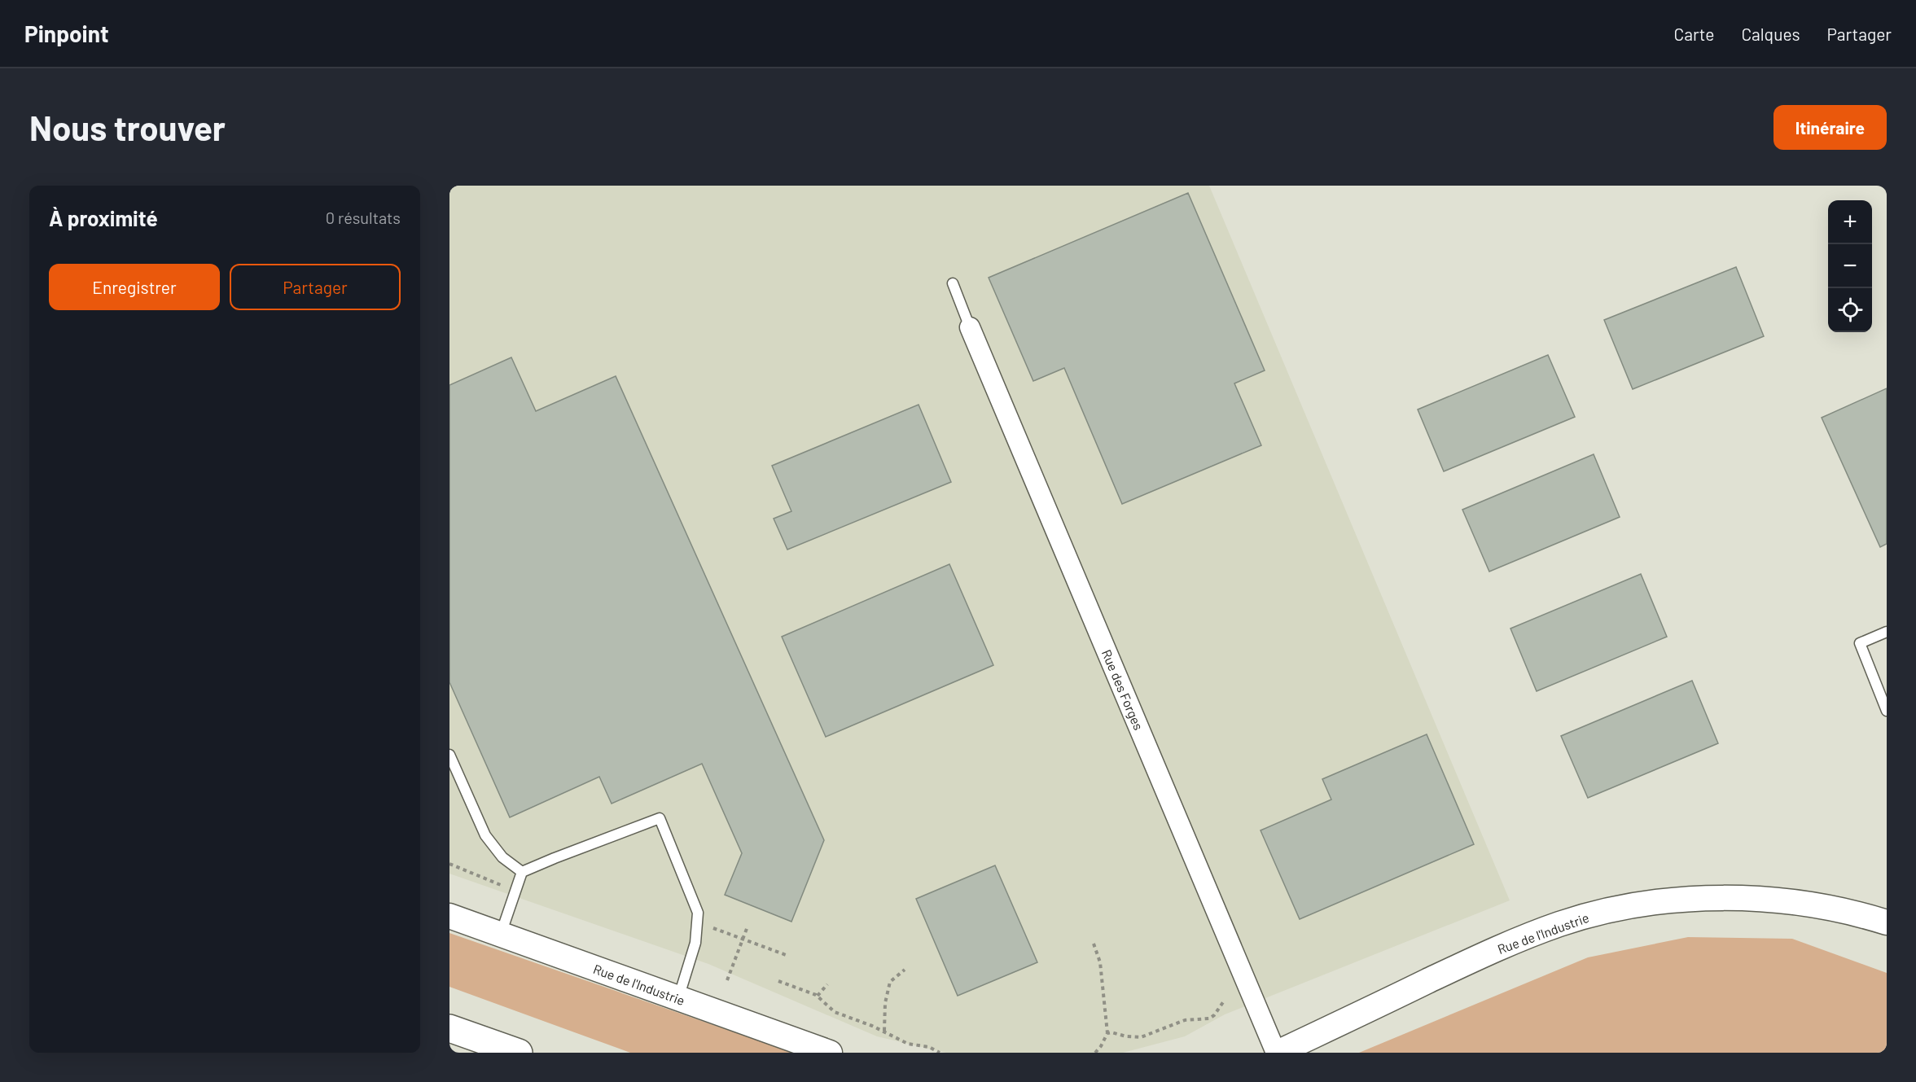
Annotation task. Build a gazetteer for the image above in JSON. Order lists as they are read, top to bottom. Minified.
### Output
{"streets":{"street":["Rue des Forges","Rue de l'Industrie"]},"crossings":[["Rue des Forges","Rue de l'Industrie"]],"page":{"header":"Pinpoint","nav":["Carte","Calques","Partager"],"buttons":["Itinéraire",["Enregistrer","Partager"]],"title":"Nous trouver","heading":["À proximité","0 résultats"],"map_buttons":["+","−"]}}
